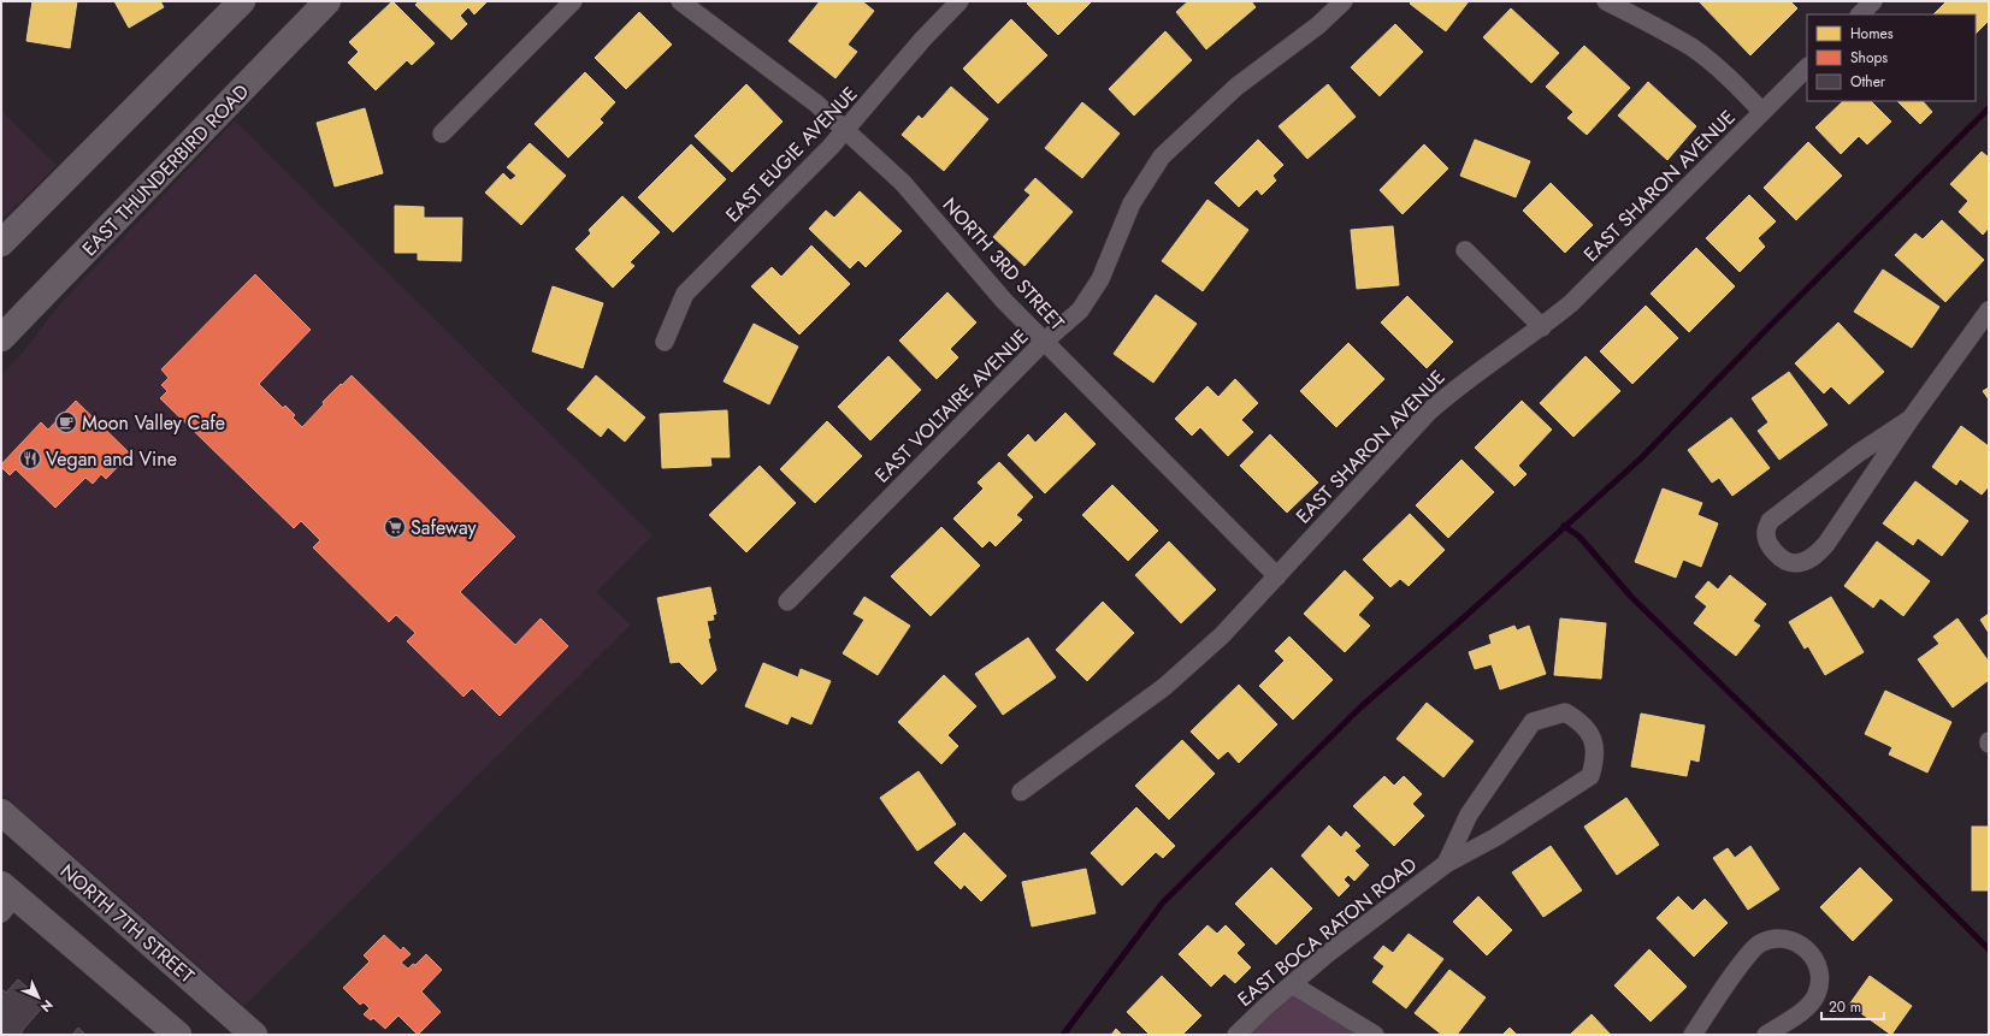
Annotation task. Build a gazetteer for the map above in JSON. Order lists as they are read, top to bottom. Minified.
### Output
{"streets":{"main road":["EAST THUNDERBIRD ROAD","NORTH 7TH STREET"],"street":["EAST EUGIE AVENUE","EAST SHARON AVENUE","NORTH 3RD STREET","EAST VOLTAIRE AVENUE","EAST BOCA RATON ROAD"]},"crossings":[["EAST EUGIE AVENUE","NORTH 3RD STREET"],["EAST SHARON AVENUE","NORTH 3RD STREET"],["NORTH 3RD STREET","EAST VOLTAIRE AVENUE"]],"places":{"cafe":["Moon Valley Cafe"],"restaurant":["Vegan and Vine"],"supermarket":["Safeway"]},"legend":["Homes","Shops","Other"],"scale_bar":"20 m","north":"bottom right"}
